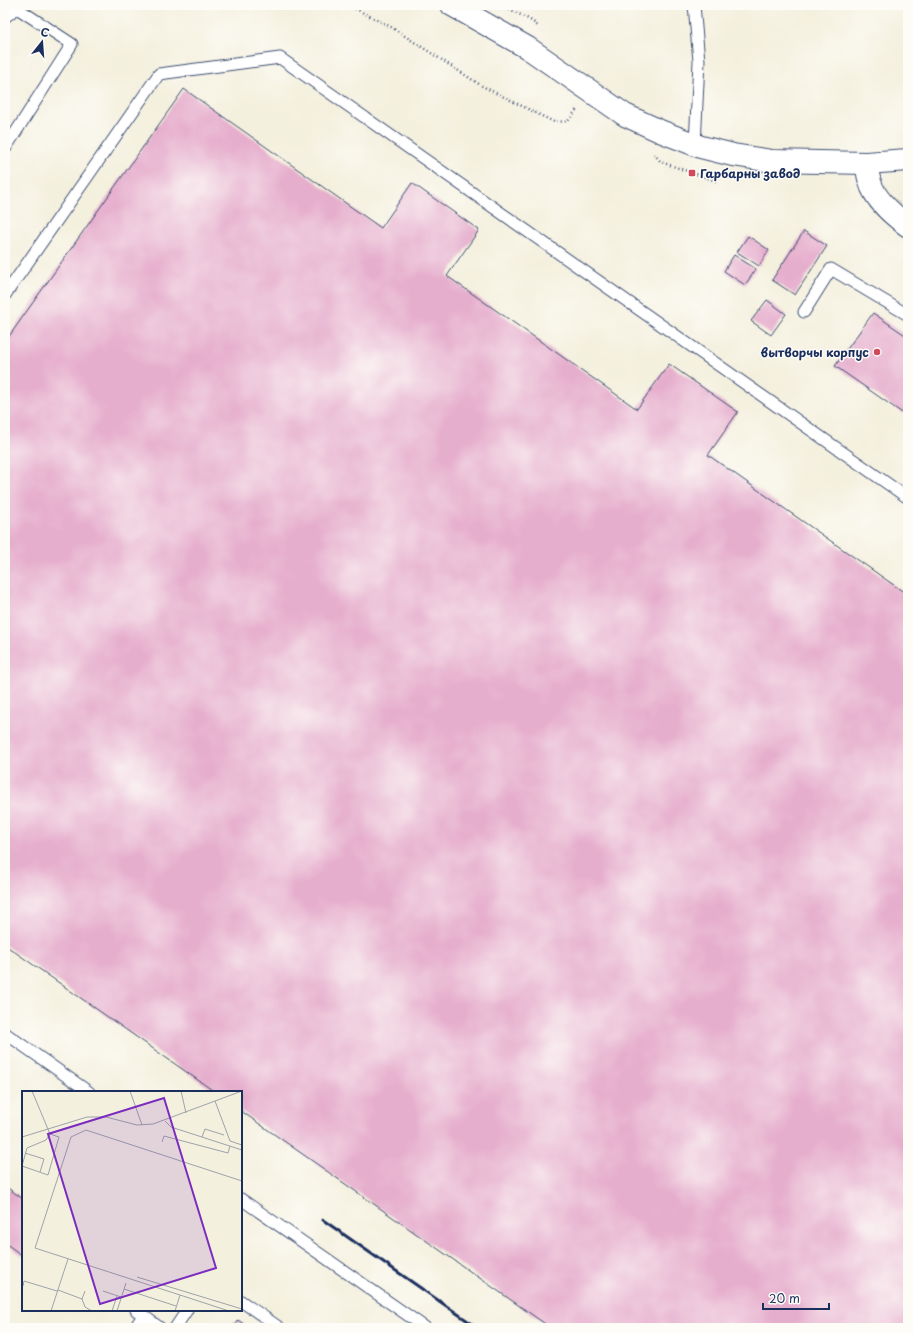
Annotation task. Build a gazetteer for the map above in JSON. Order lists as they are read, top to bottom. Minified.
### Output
{"places":{"transit":["Гарбарны завод"],"other":["вытворчы корпус"]},"scale_bar":"20 m","north":"top"}
